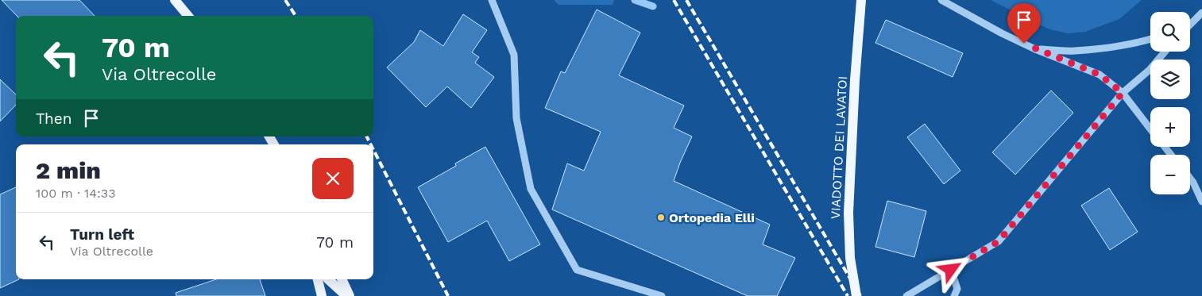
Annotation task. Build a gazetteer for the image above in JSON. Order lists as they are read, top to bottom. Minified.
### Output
{"streets":{"main road":["VIADOTTO DEI LAVATOI"]},"places":["Ortopedia Elli"],"page":{"map_buttons":["+","−"],"turn":["70 m","Via Oltrecolle"],"then":"Then","heading":["2 min","100 m · 14:33"],"list":[{"name":"Turn left","note":"Via Oltrecolle","value":"70 m"}]}}
